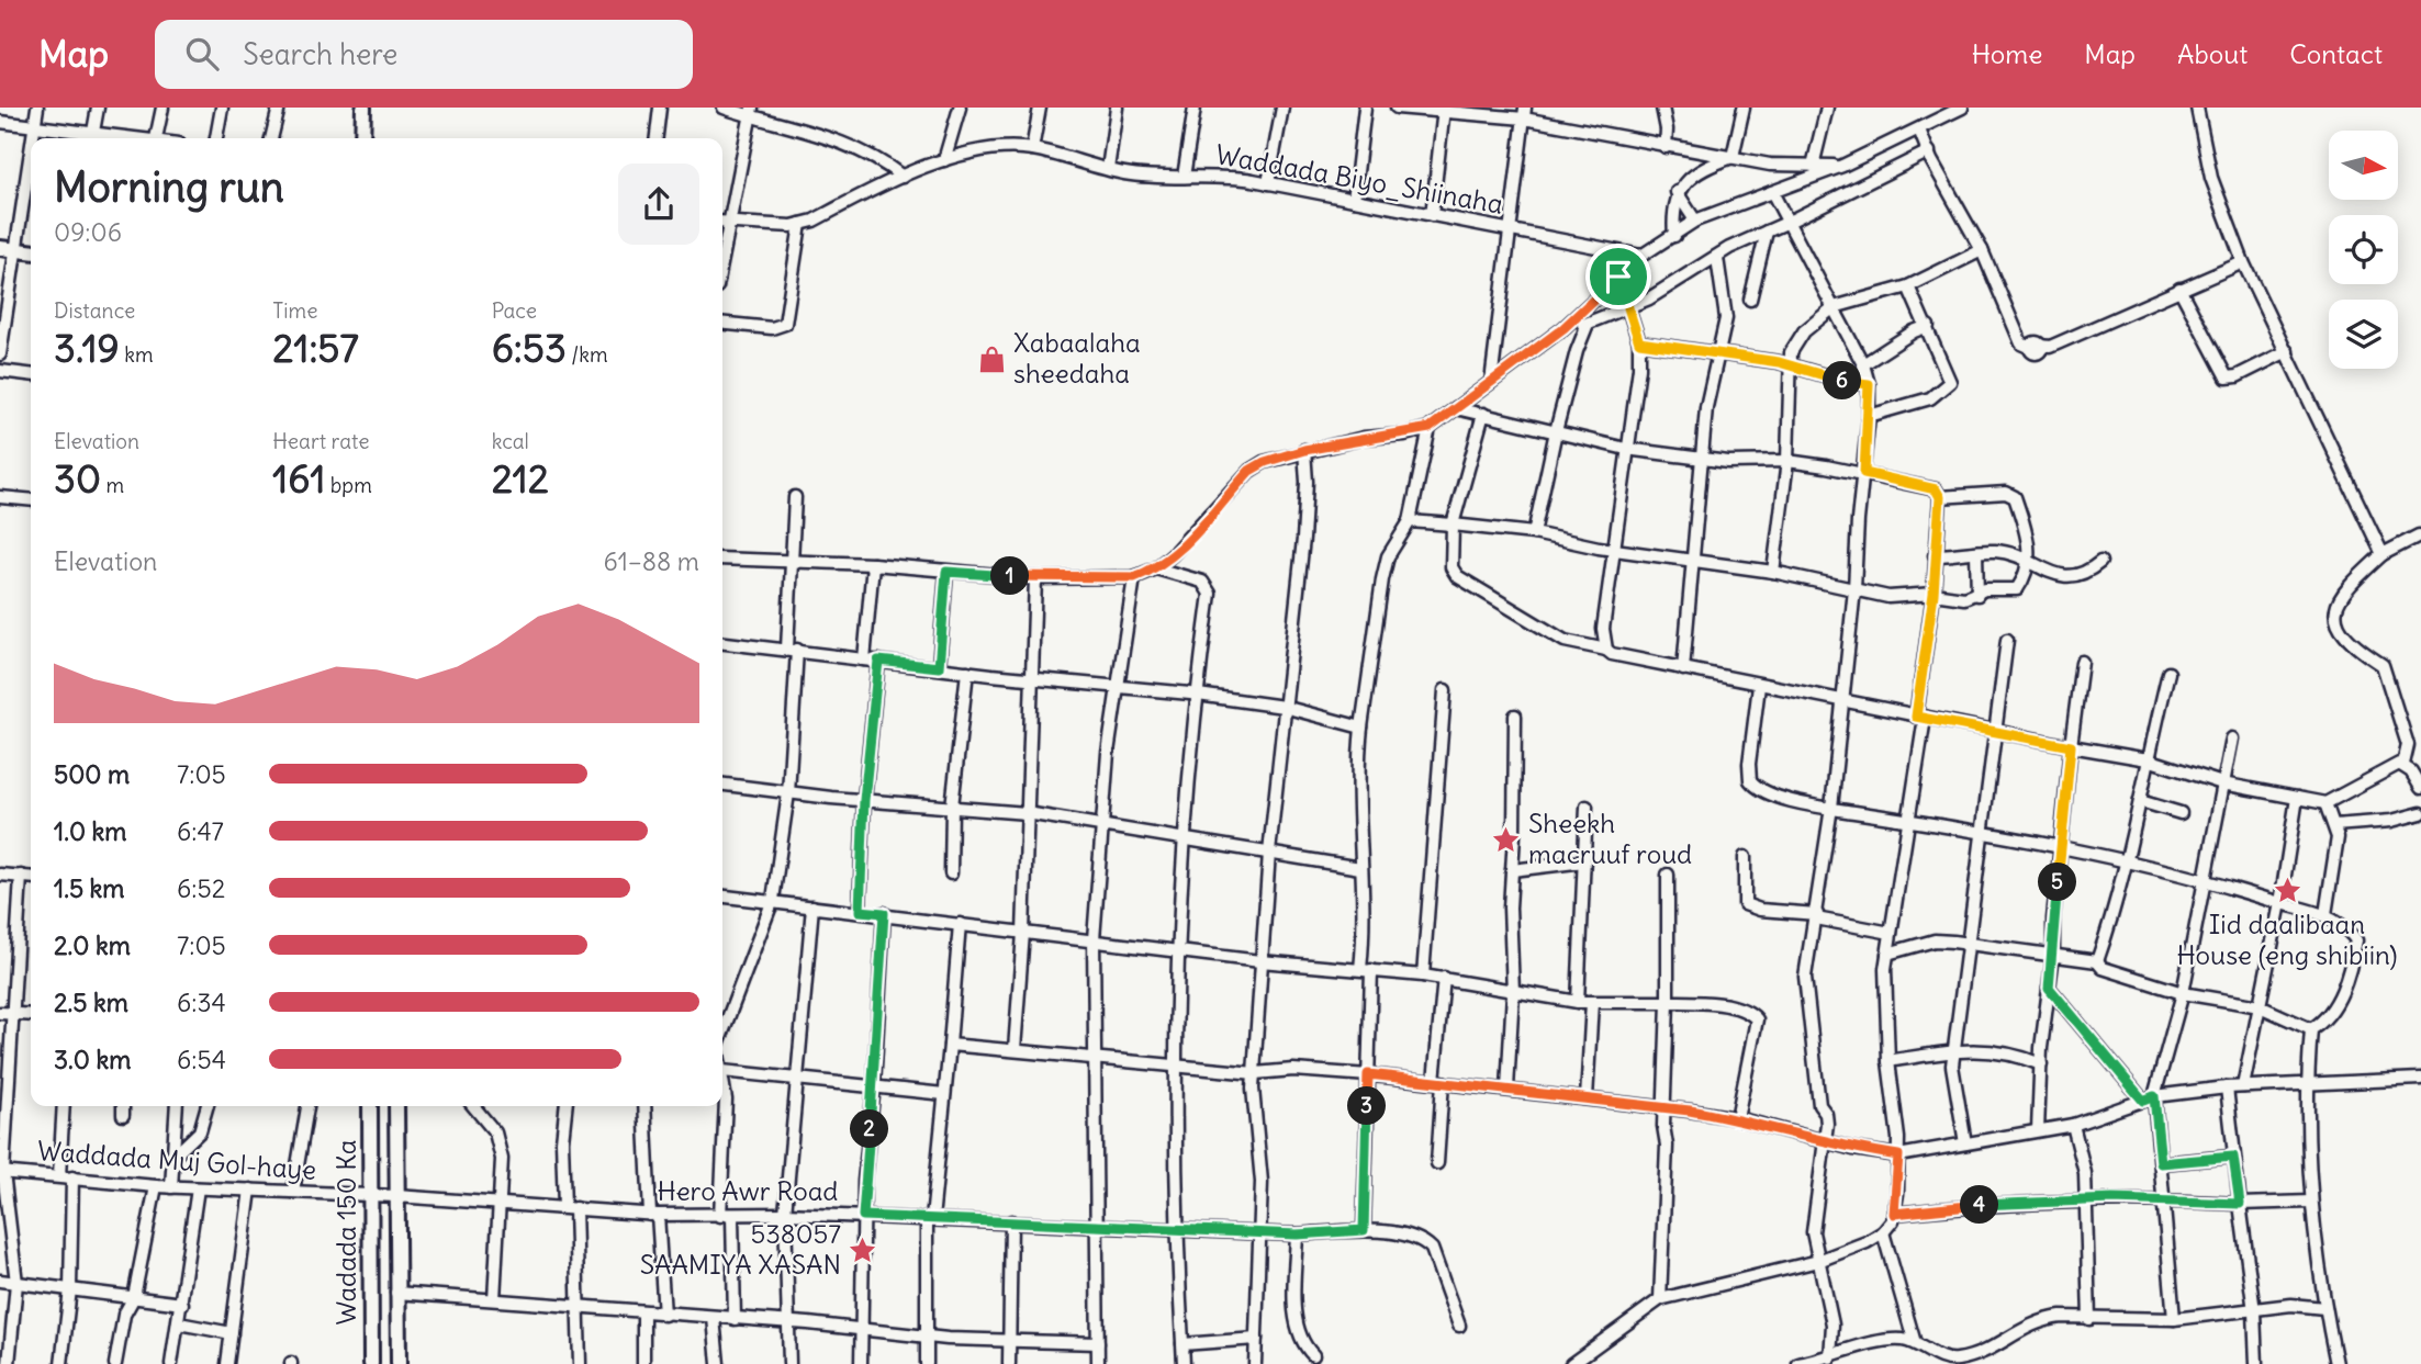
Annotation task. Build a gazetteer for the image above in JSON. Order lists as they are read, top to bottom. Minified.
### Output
{"streets":{"street":["Waddada Biyo_Shiinaha","Waddada Muj Gol-haye","Hero Awr Road","Wadada 150 Ka"]},"crossings":[["Waddada Muj Gol-haye","Hero Awr Road"],["Waddada Muj Gol-haye","Wadada 150 Ka"],["Hero Awr Road","Wadada 150 Ka"]],"places":{"shop":["Xabaalaha sheedaha"],"place":["Sheekh macruuf roud","Iid daalibaan House (eng shibiin)","538057 SAAMIYA XASAN"]},"north":"right","page":{"header":"Map","search":"Search here","nav":["Home","Map","About","Contact"],"heading":["Morning run","09:06"],"stats":[["Distance","3.19 km"],["Time","21:57"],["Pace","6:53 /km"],["Elevation","30 m"],["Heart rate","161 bpm"],["kcal","212"]],"pins":["6","1","5","3","2","4"],"chart":["Elevation","61–88 m"],"list":[{"name":"500 m","note":"7:05"},{"name":"1.0 km","note":"6:47"},{"name":"1.5 km","note":"6:52"},{"name":"2.0 km","note":"7:05"},{"name":"2.5 km","note":"6:34"},{"name":"3.0 km","note":"6:54"}]}}
